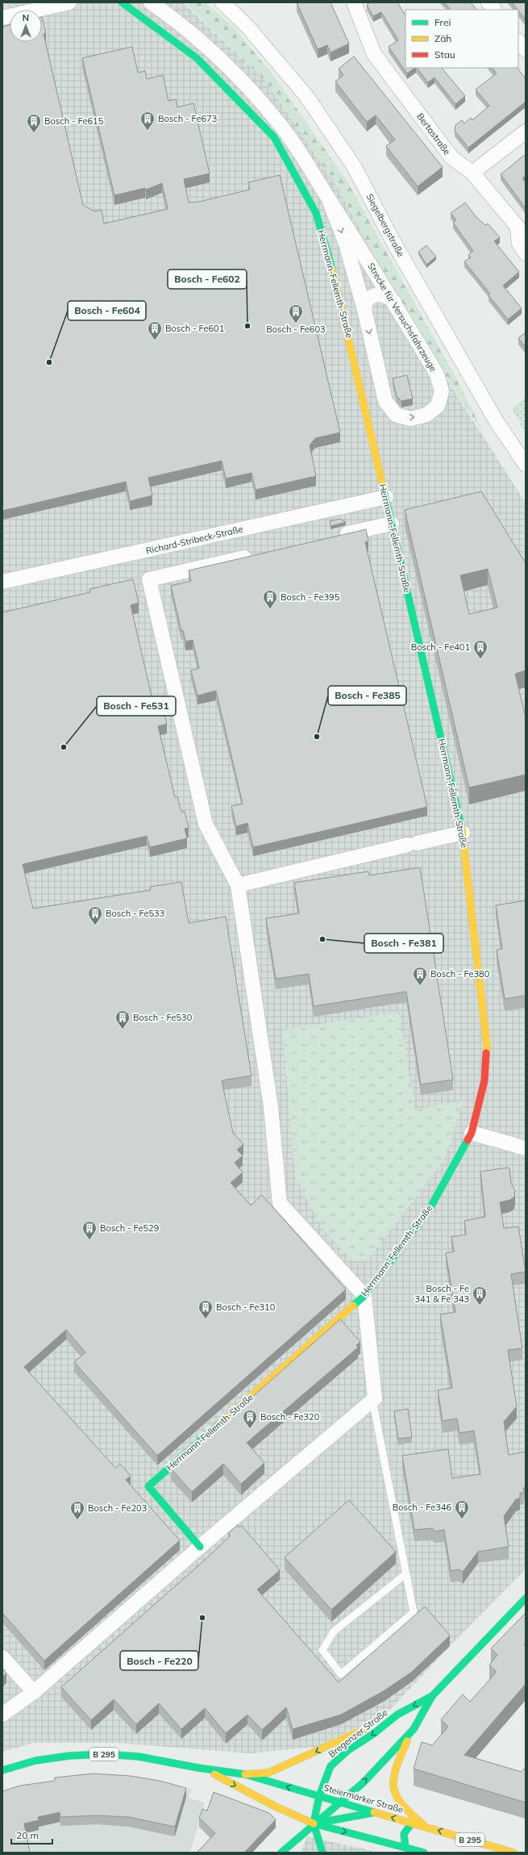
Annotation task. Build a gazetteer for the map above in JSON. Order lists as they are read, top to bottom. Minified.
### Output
{"streets":{"street":["Bertastraße","Siegelbergstraße","Herrmann-Fellemth-Straße","Strecke für Versuchsfahrzeuge","Richard-Stribeck-Straße","Bregenzer Straße","B 295","Steiermärker Straße"]},"crossings":[["Herrmann-Fellemth-Straße","Richard-Stribeck-Straße"],["Bregenzer Straße","Steiermärker Straße"]],"places":{"building":["Bosch - Fe673","Bosch - Fe615","Bosch - Fe603","Bosch - Fe601","Bosch - Fe395","Bosch - Fe401","Bosch - Fe533","Bosch - Fe380","Bosch - Fe530","Bosch - Fe529","Bosch - Fe 341 & Fe 343","Bosch - Fe310","Bosch - Fe320","Bosch - Fe346","Bosch - Fe203"],"other":["Bosch - Fe602","Bosch - Fe604","Bosch - Fe385","Bosch - Fe531","Bosch - Fe381","Bosch - Fe220"]},"legend":["Frei","Zäh","Stau"],"scale_bar":"20 m","north":"top"}
